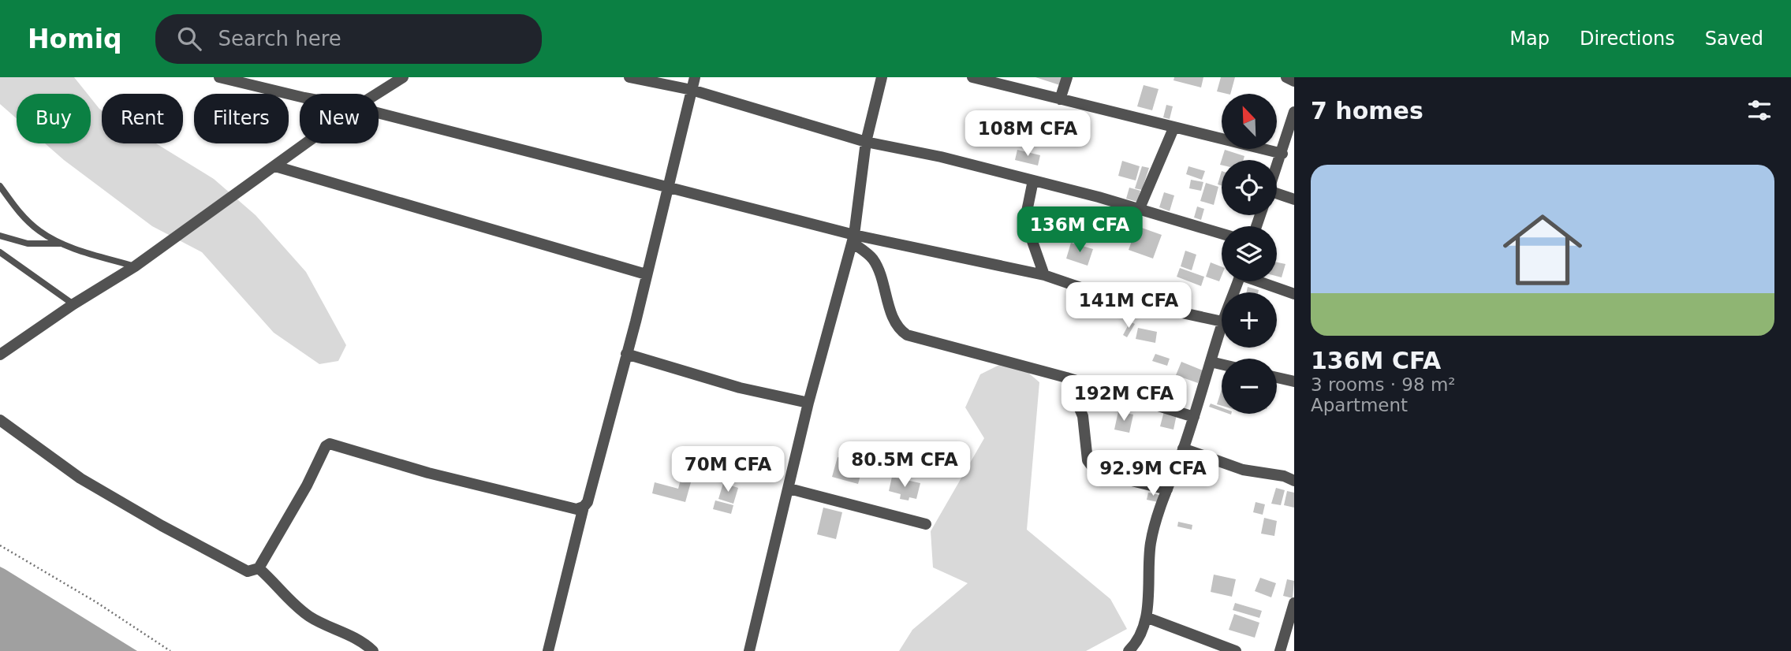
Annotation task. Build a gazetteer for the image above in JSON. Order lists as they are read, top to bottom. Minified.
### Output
{"north":"top left","page":{"header":"Homiq","search":"Search here","nav":["Map","Directions","Saved"],"heading":"7 homes","map_buttons":["+","−"],"chip":["Buy","Rent","Filters","New"],"price":["108M CFA","136M CFA","141M CFA","192M CFA","80.5M CFA","70M CFA","92.9M CFA"],"list":[{"name":"136M CFA","note":"3 rooms · 98 m² · Apartment"}]}}
